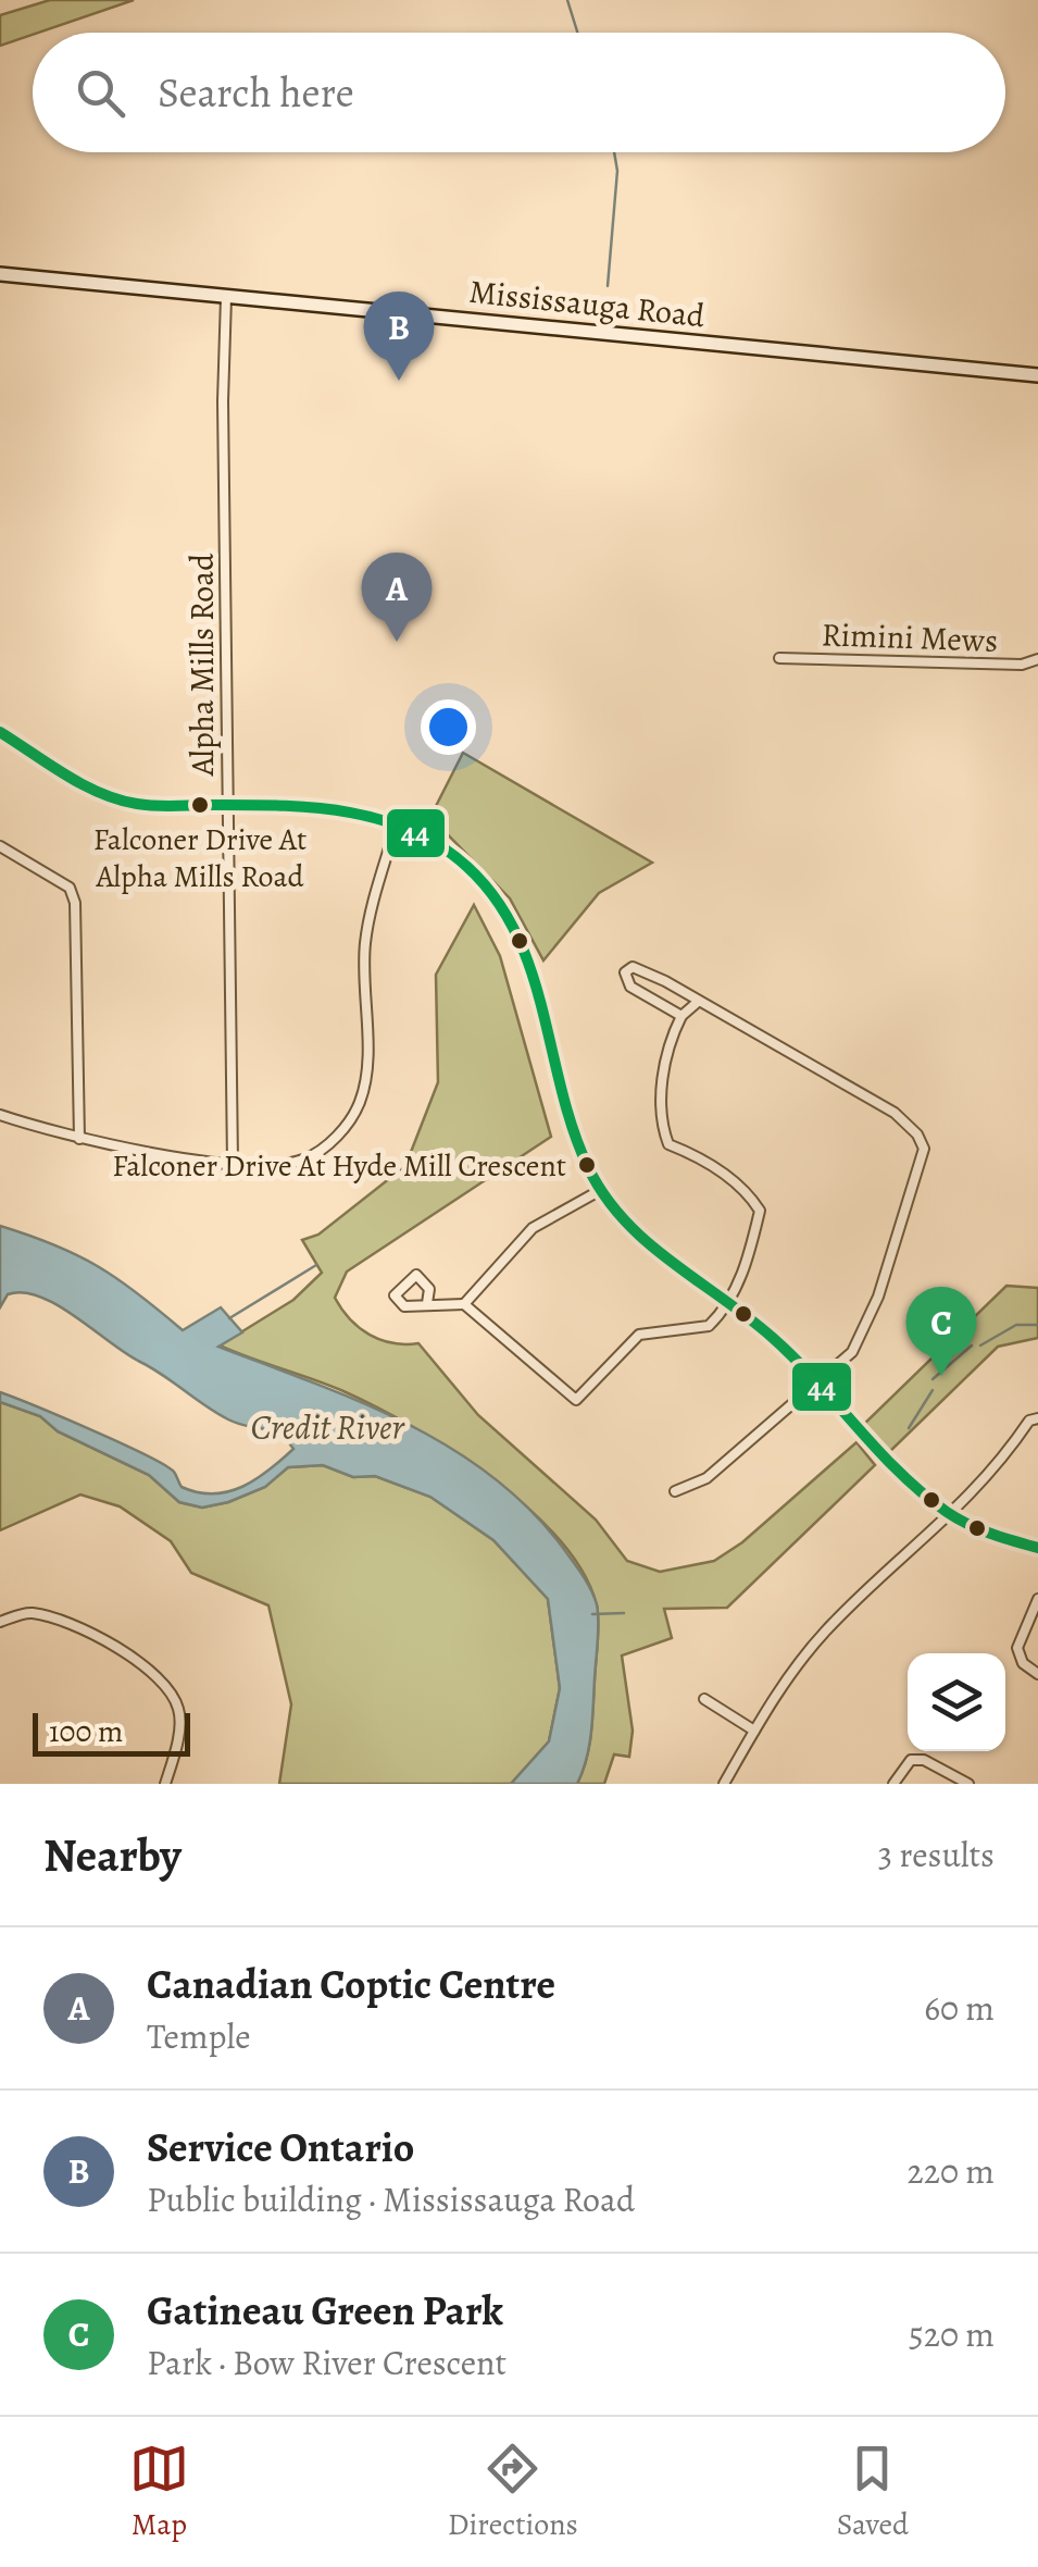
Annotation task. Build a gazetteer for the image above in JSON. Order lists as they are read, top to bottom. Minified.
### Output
{"streets":{"main road":["Mississauga Road"],"street":["Rimini Mews","Alpha Mills Road"]},"crossings":[["Mississauga Road","Alpha Mills Road"]],"water":["Credit River"],"places":["Falconer Drive At Alpha Mills Road","Falconer Drive At Hyde Mill Crescent"],"lines":["transit line 44"],"scale_bar":"100 m","page":{"search":"Search here","pins":["B","A","C"],"scale":"100 m","heading":["Nearby","3 results"],"list":[{"mark":"A","name":"Canadian Coptic Centre","note":"Temple","value":"60 m"},{"mark":"B","name":"Service Ontario","note":"Public building · Mississauga Road","value":"220 m"},{"mark":"C","name":"Gatineau Green Park","note":"Park · Bow River Crescent","value":"520 m"}],"nav":["Map","Directions","Saved"]}}
